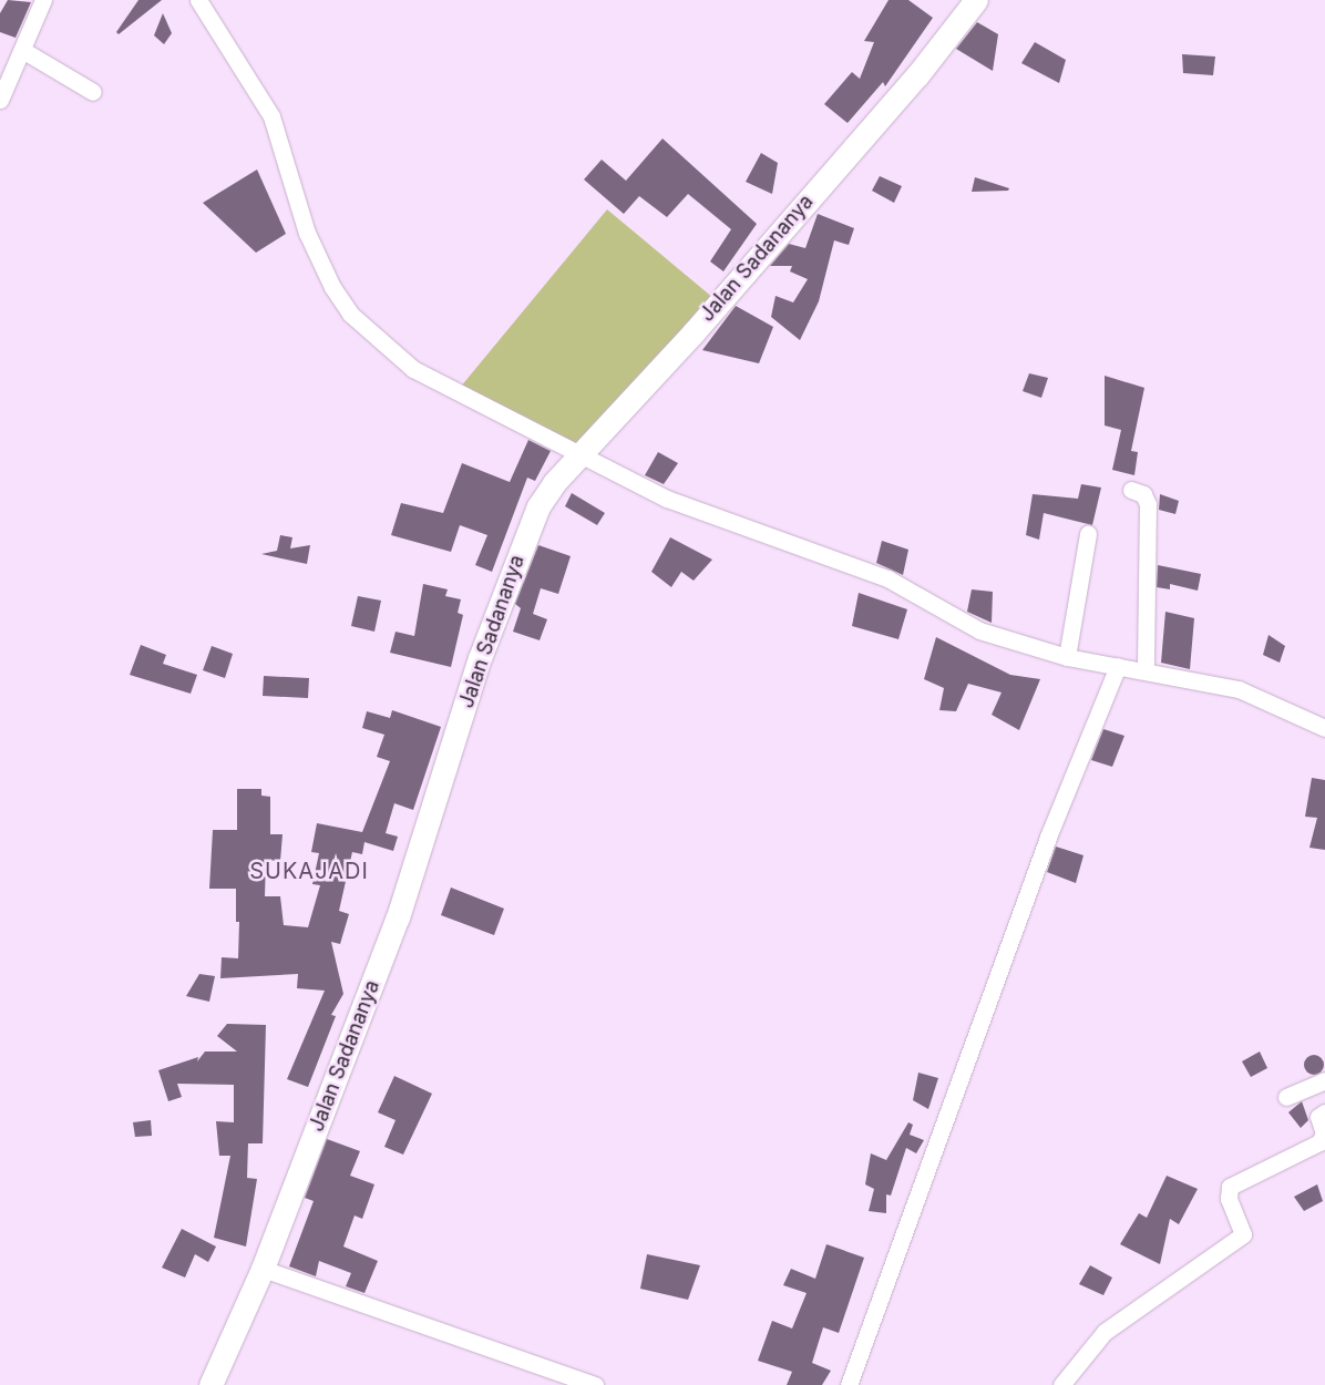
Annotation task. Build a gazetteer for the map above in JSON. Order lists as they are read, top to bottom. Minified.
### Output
{"streets":{"street":["Jalan Sadananya"]},"districts":["SUKAJADI"]}
